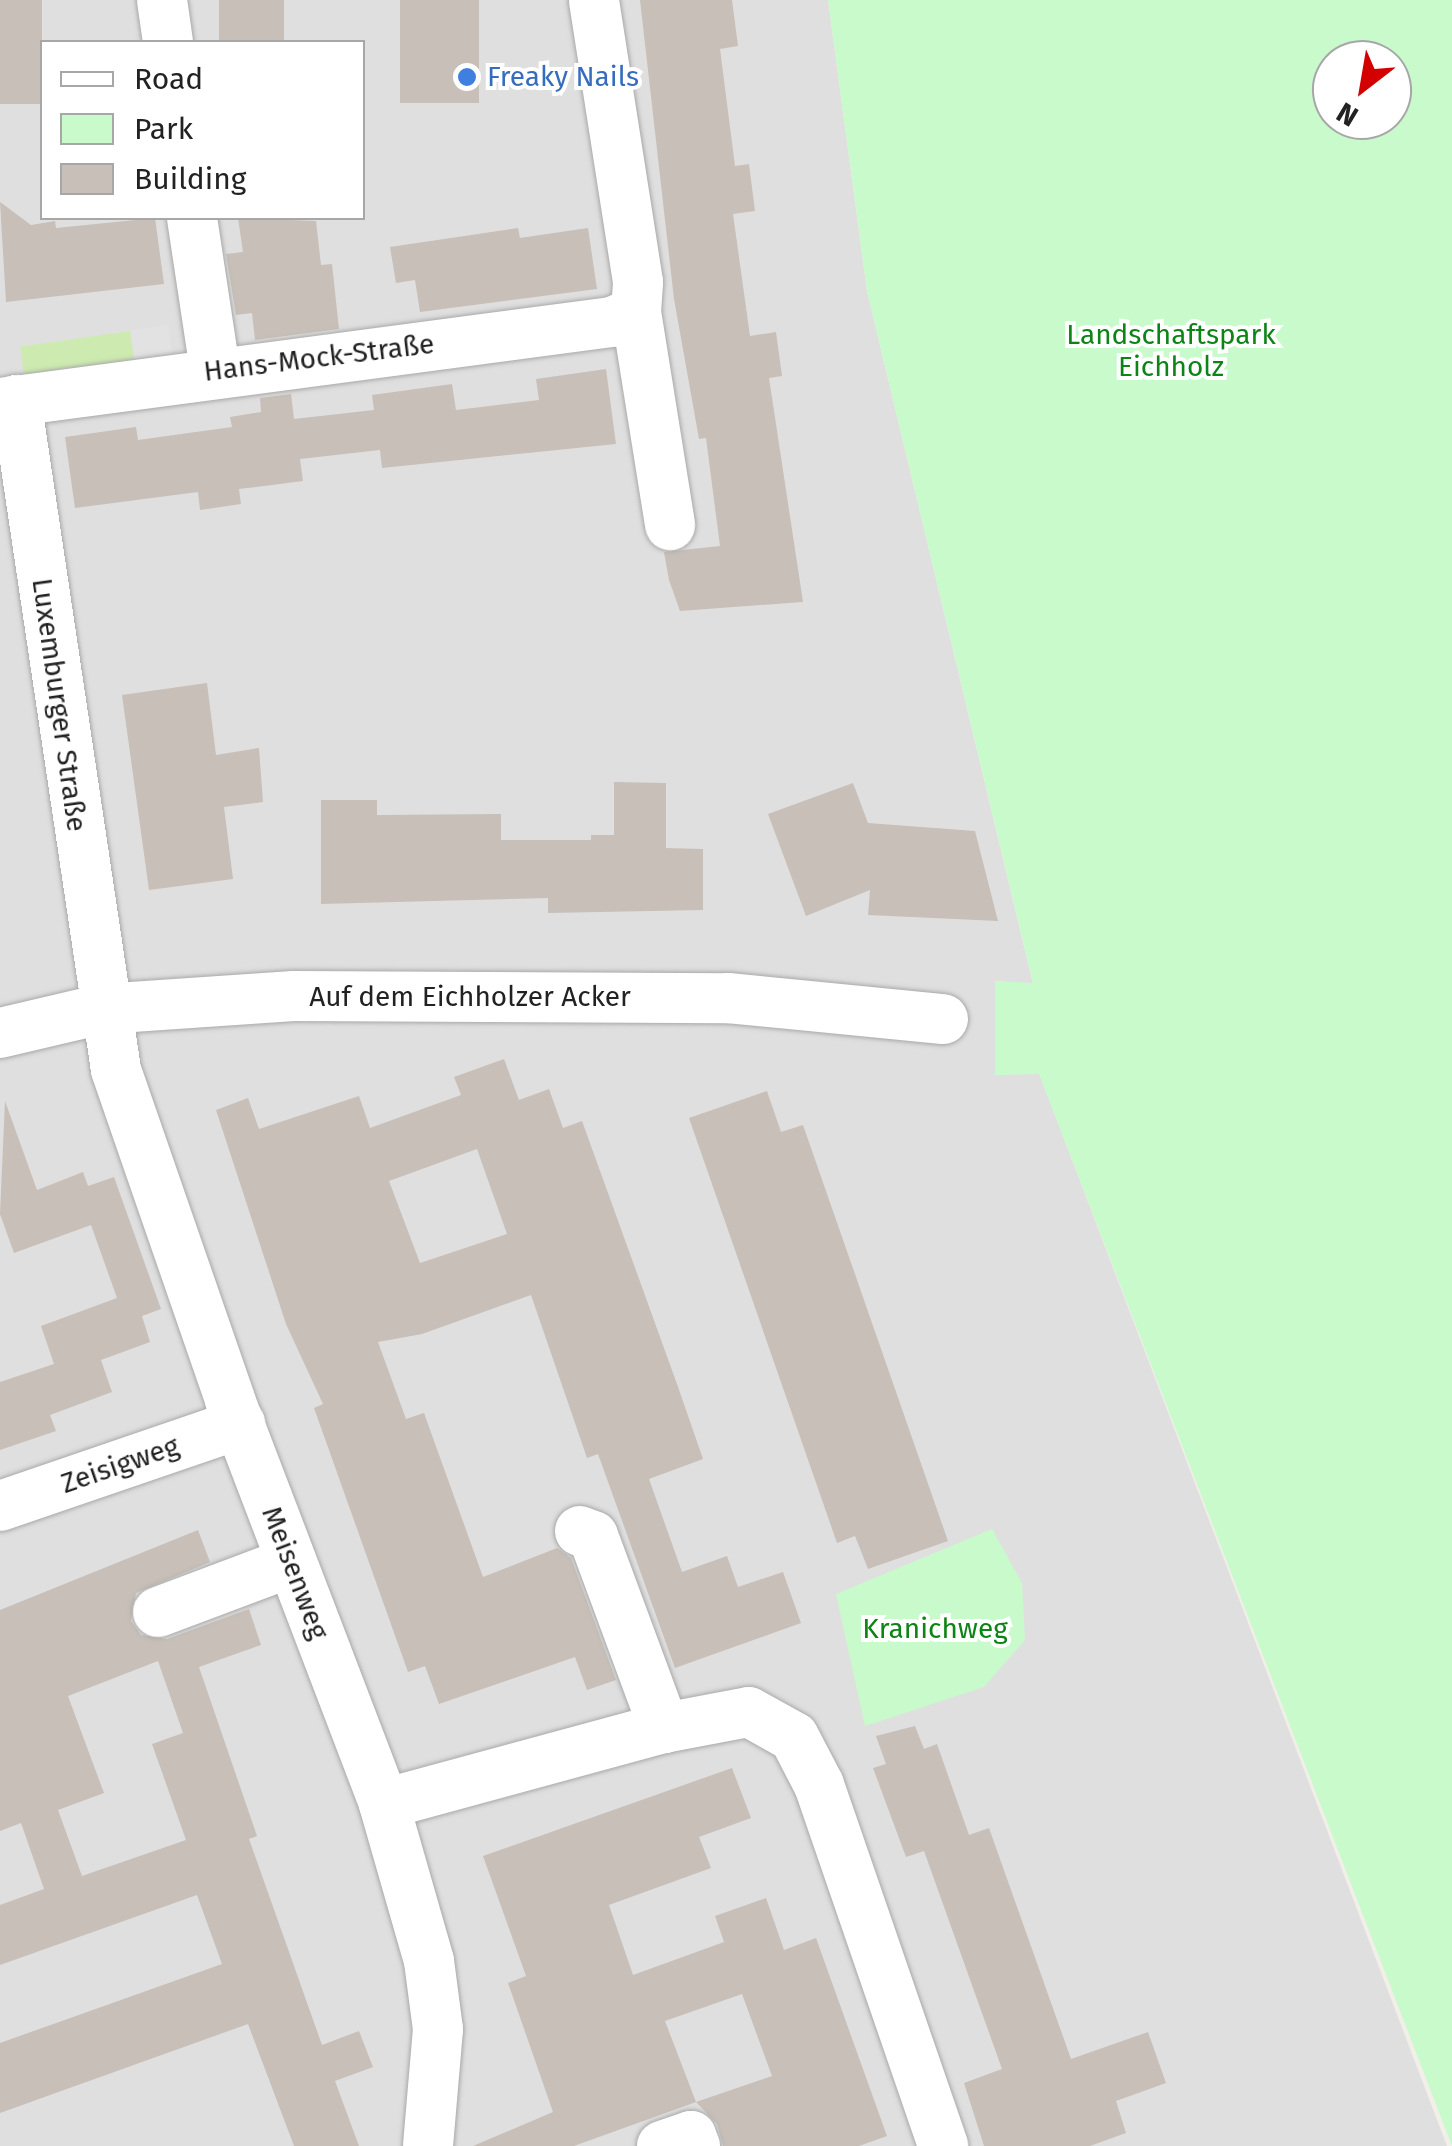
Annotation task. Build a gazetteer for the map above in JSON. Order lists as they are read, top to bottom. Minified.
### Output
{"streets":{"street":["Hans-Mock-Straße","Luxemburger Straße","Auf dem Eichholzer Acker","Zeisigweg","Meisenweg"]},"crossings":[["Hans-Mock-Straße","Luxemburger Straße"],["Luxemburger Straße","Auf dem Eichholzer Acker"],["Luxemburger Straße","Meisenweg"],["Auf dem Eichholzer Acker","Meisenweg"],["Zeisigweg","Meisenweg"]],"parks":["Landschaftspark Eichholz","Kranichweg"],"places":["Freaky Nails"],"legend":["Road","Park","Building"],"north":"bottom left"}
